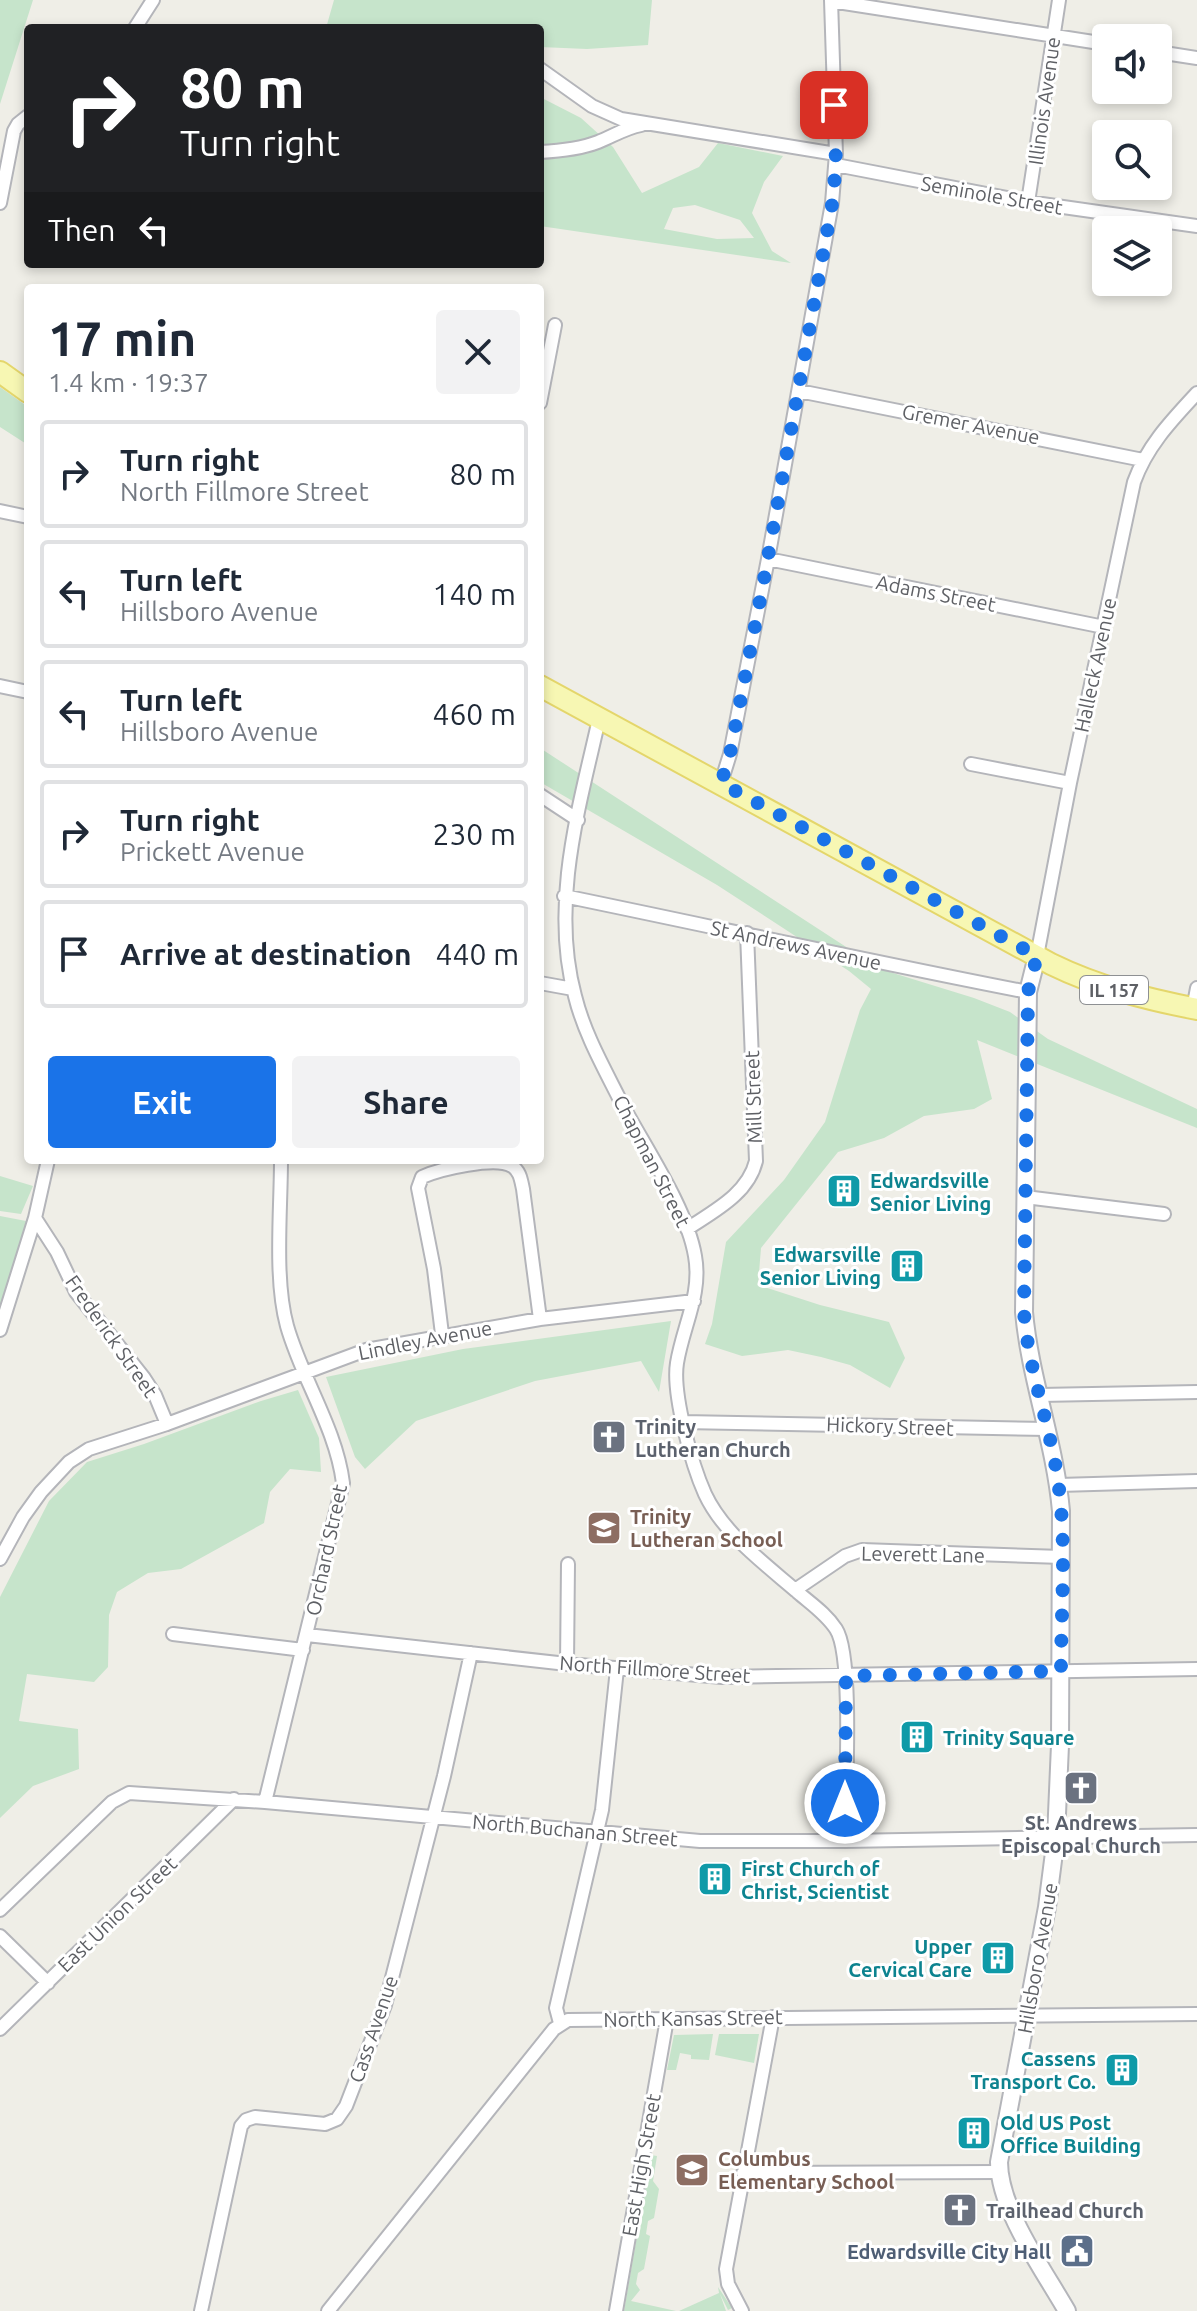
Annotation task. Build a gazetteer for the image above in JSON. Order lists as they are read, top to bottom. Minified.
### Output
{"streets":{"main road":["IL 157"],"street":["Illinois Avenue","Seminole Street","Gremer Avenue","Adams Street","Halleck Avenue","St Andrews Avenue","Mill Street","Chapman Street","Frederick Street","Lindley Avenue","Hickory Street","Orchard Street","Leverett Lane","North Fillmore Street","North Buchanan Street","East Union Street","Hillsboro Avenue","North Kansas Street","Cass Avenue","East High Street"]},"crossings":[["Illinois Avenue","Seminole Street"],["Gremer Avenue","Halleck Avenue"],["Adams Street","Halleck Avenue"],["Halleck Avenue","IL 157"],["Halleck Avenue","Hillsboro Avenue"],["St Andrews Avenue","Mill Street"],["St Andrews Avenue","Chapman Street"],["St Andrews Avenue","Hillsboro Avenue"],["IL 157","Chapman Street"],["IL 157","Hillsboro Avenue"],["Mill Street","Chapman Street"],["Chapman Street","Lindley Avenue"],["Chapman Street","Hickory Street"],["Chapman Street","Leverett Lane"],["Chapman Street","North Fillmore Street"],["Chapman Street","North Buchanan Street"],["Frederick Street","Lindley Avenue"],["Lindley Avenue","Orchard Street"],["Hickory Street","Hillsboro Avenue"],["Orchard Street","North Fillmore Street"],["Orchard Street","North Buchanan Street"],["Leverett Lane","Hillsboro Avenue"],["North Fillmore Street","Hillsboro Avenue"],["North Fillmore Street","Cass Avenue"],["North Buchanan Street","East Union Street"],["North Buchanan Street","Hillsboro Avenue"],["North Buchanan Street","Cass Avenue"],["Hillsboro Avenue","North Kansas Street"],["North Kansas Street","East High Street"]],"places":{"building":["Edwardsville Senior Living","Edwarsville Senior Living","Trinity Square","First Church of Christ, Scientist","Upper Cervical Care","Cassens Transport Co.","Old US Post Office Building"],"church":["Trinity Lutheran Church","St. Andrews Episcopal Church","Trailhead Church"],"school or university":["Trinity Lutheran School","Columbus Elementary School"],"public building":["Edwardsville City Hall"]},"page":{"turn":["80 m","Turn right"],"then":"Then","heading":["17 min","1.4 km · 19:37"],"list":[{"name":"Turn right","note":"North Fillmore Street","value":"80 m"},{"name":"Turn left","note":"Hillsboro Avenue","value":"140 m"},{"name":"Turn left","note":"Hillsboro Avenue","value":"460 m"},{"name":"Turn right","note":"Prickett Avenue","value":"230 m"},{"name":"Arrive at destination","value":"440 m"}],"buttons":["Exit","Share"]}}
